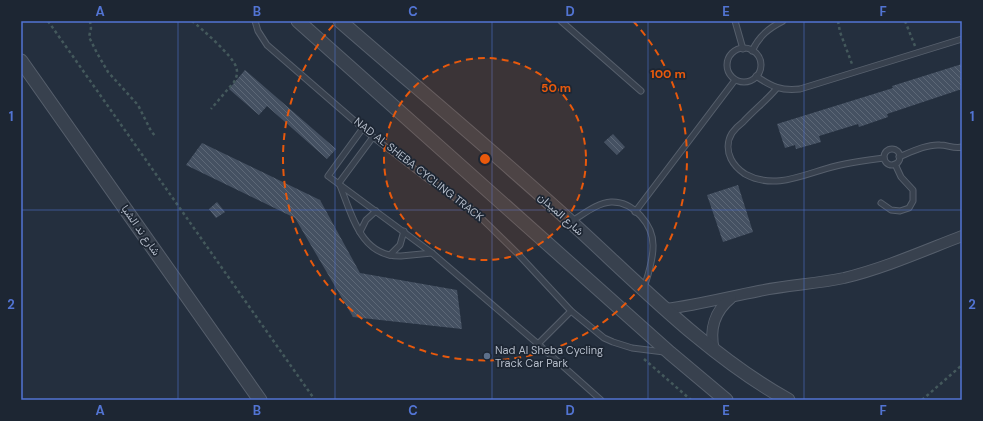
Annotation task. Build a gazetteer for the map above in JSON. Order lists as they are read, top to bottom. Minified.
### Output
{"streets":{"street":["شارع الميدان","شارع ند الشبا"],"lane":["NAD AL SHEBA CYCLING TRACK"]},"places":["Nad Al Sheba Cycling Track Car Park"],"grid":{"columns":["A","B","C","D","E","F"],"rows":["1","2"]},"rings":["100 m","50 m"]}
